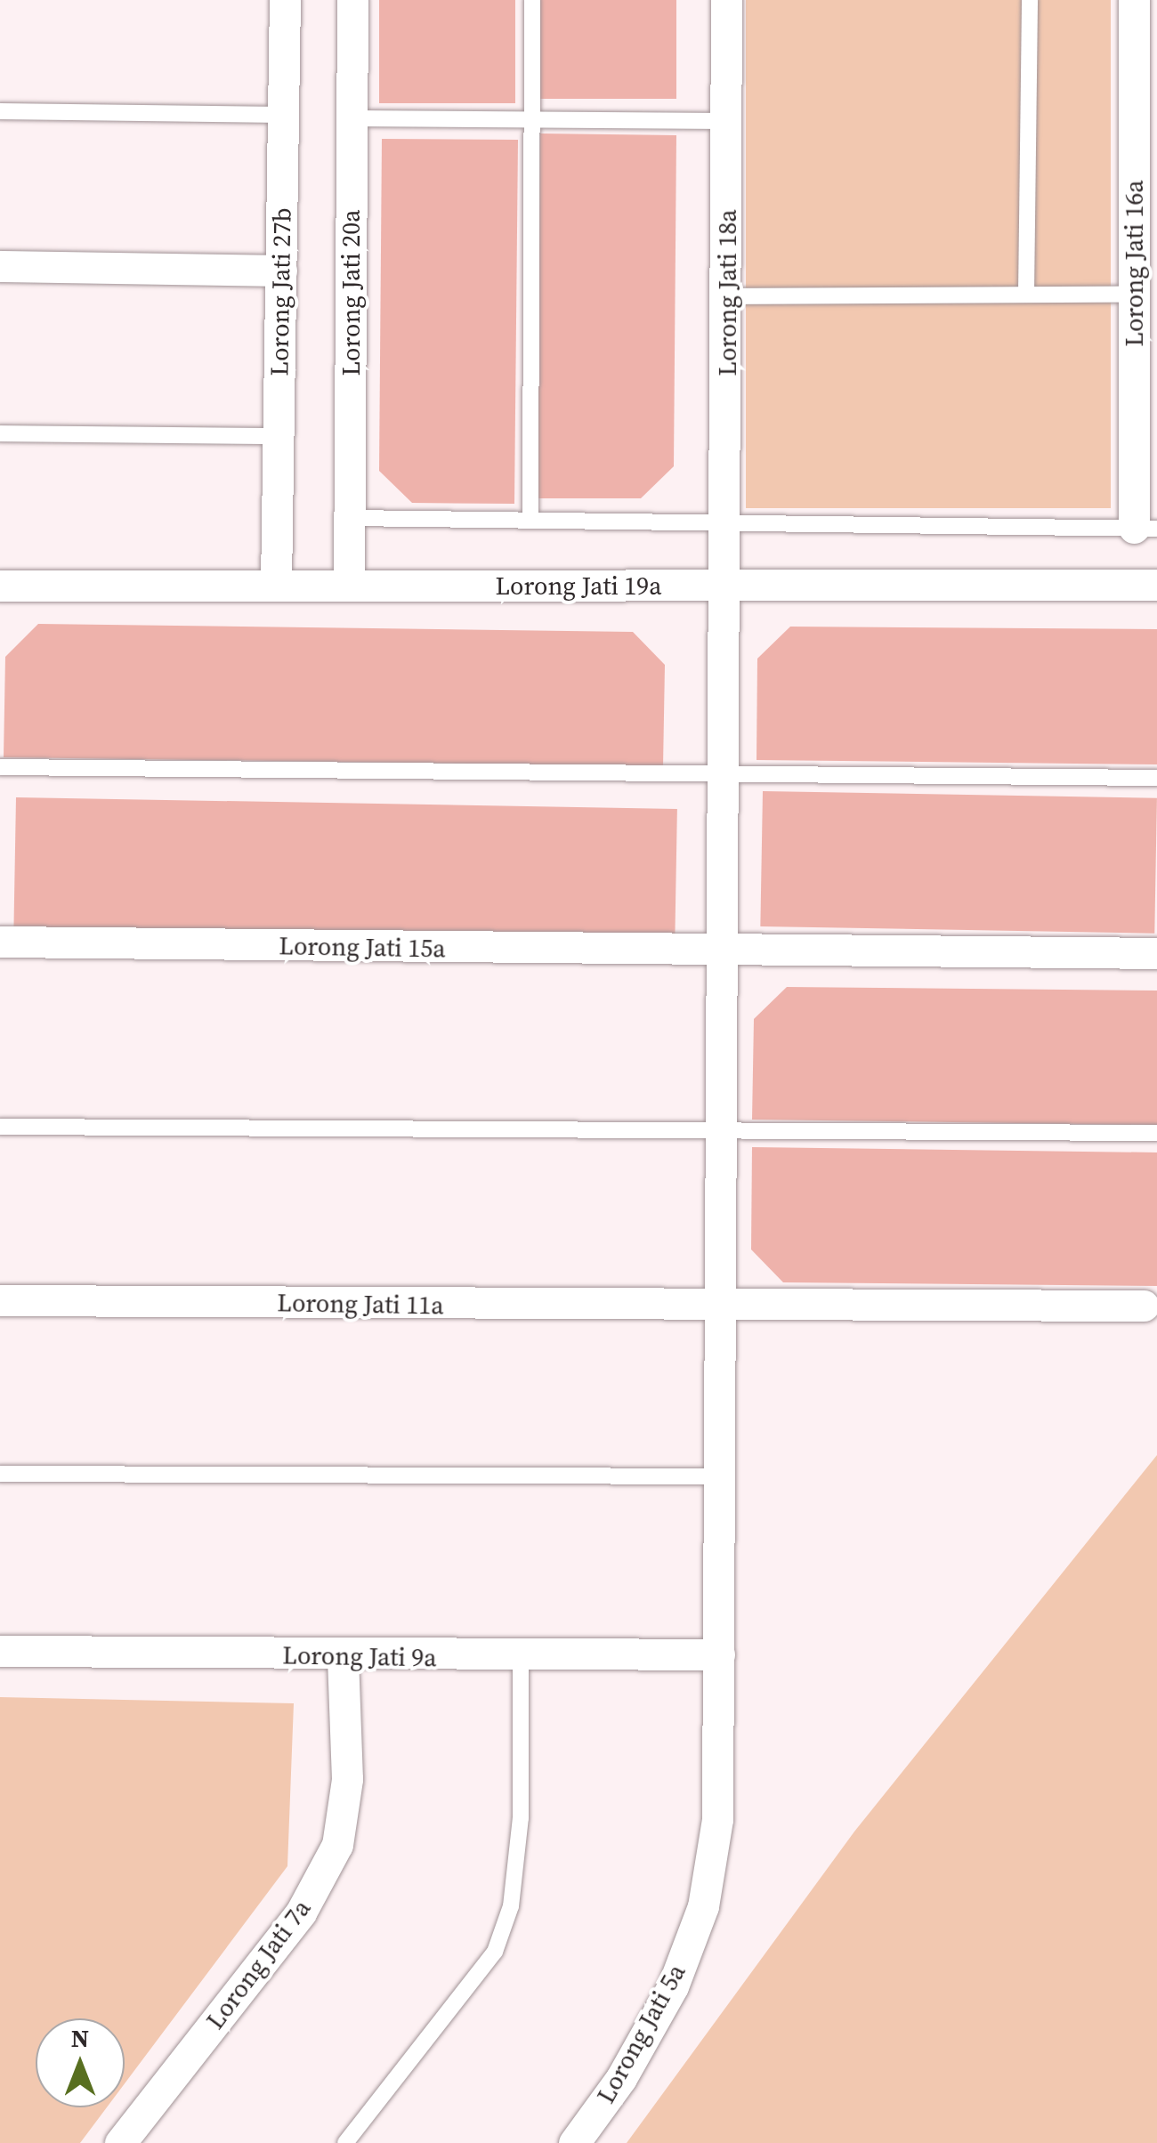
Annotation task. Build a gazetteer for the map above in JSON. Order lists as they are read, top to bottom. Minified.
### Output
{"streets":{"street":["Lorong Jati 16a","Lorong Jati 27b","Lorong Jati 20a","Lorong Jati 18a","Lorong Jati 19a","Lorong Jati 15a","Lorong Jati 11a","Lorong Jati 9a","Lorong Jati 7a","Lorong Jati 5a"]},"crossings":[["Lorong Jati 27b","Lorong Jati 19a"],["Lorong Jati 20a","Lorong Jati 19a"],["Lorong Jati 18a","Lorong Jati 19a"],["Lorong Jati 18a","Lorong Jati 15a"],["Lorong Jati 18a","Lorong Jati 5a"],["Lorong Jati 11a","Lorong Jati 5a"],["Lorong Jati 9a","Lorong Jati 7a"],["Lorong Jati 9a","Lorong Jati 5a"]],"north":"top"}
